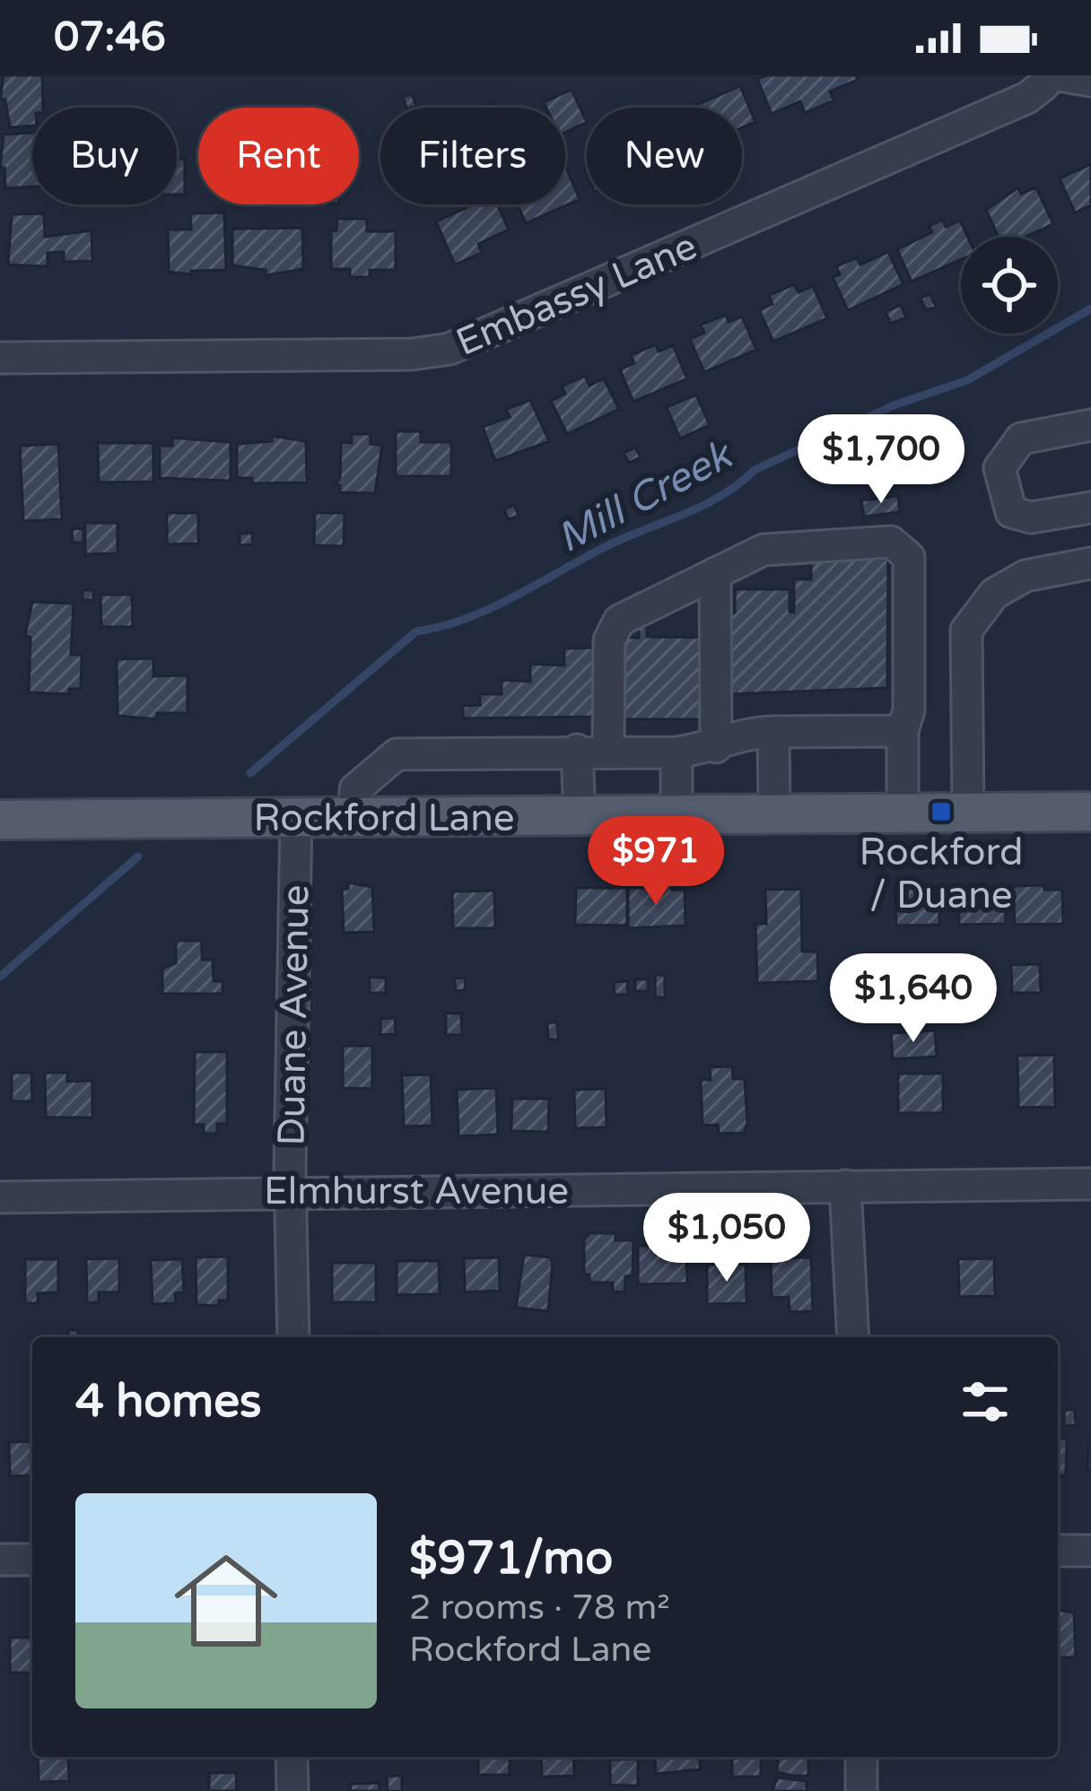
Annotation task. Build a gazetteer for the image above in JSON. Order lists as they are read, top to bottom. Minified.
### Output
{"streets":{"main road":["Rockford Lane"],"street":["Embassy Lane","Duane Avenue","Elmhurst Avenue"]},"crossings":[["Rockford Lane","Duane Avenue"],["Duane Avenue","Elmhurst Avenue"]],"water":["Mill Creek"],"places":{"transit":["Rockford / Duane"]},"page":{"status":"07:46","chip":["Buy","Rent","Filters","New"],"price":["$1,700","$971","$1,640","$1,050"],"heading":"4 homes","list":[{"name":"$971/mo","note":"2 rooms · 78 m² · Rockford Lane"}]}}
